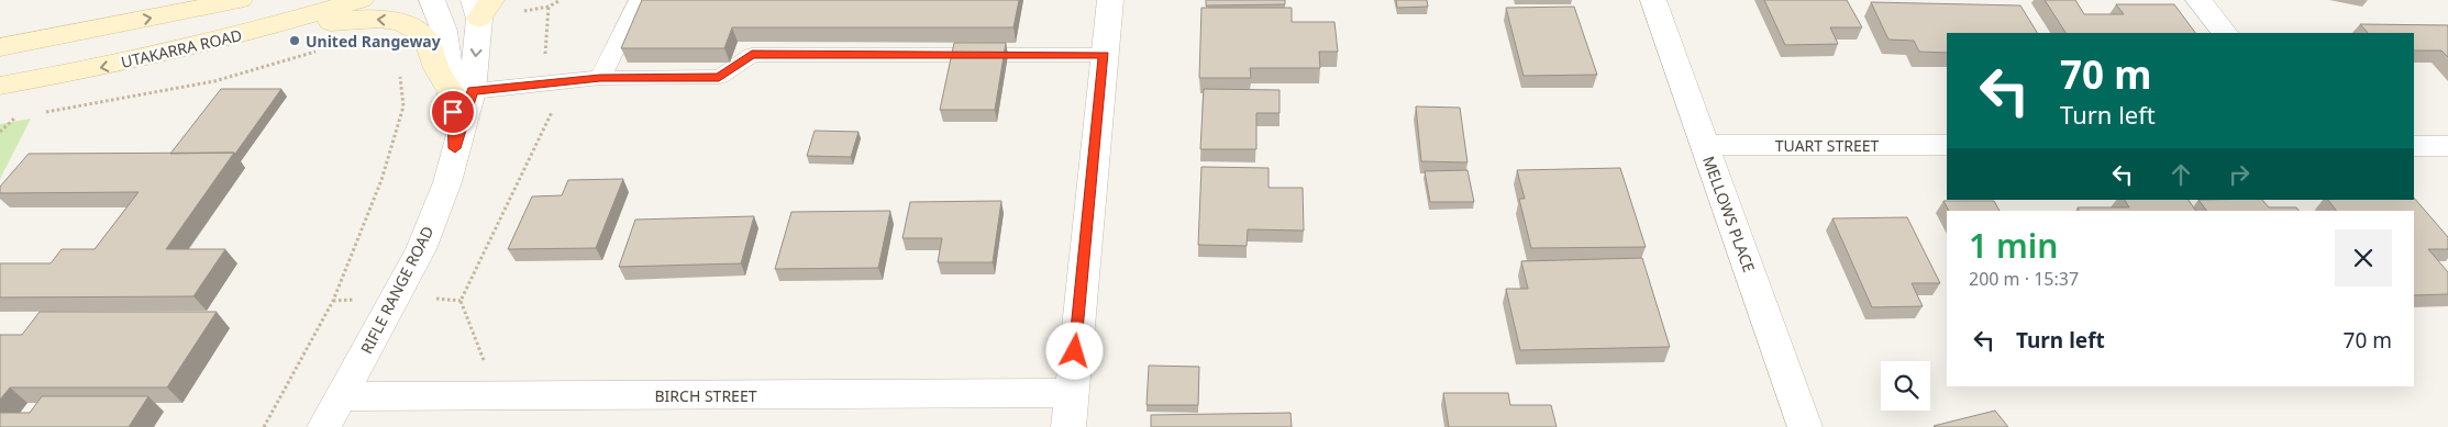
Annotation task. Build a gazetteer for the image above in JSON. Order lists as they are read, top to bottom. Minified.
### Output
{"streets":{"main road":["UTAKARRA ROAD"],"street":["TUART STREET","MELLOWS PLACE","RIFLE RANGE ROAD","BIRCH STREET"]},"crossings":[["TUART STREET","MELLOWS PLACE"],["RIFLE RANGE ROAD","BIRCH STREET"]],"places":["United Rangeway"],"page":{"turn":["70 m","Turn left"],"heading":["1 min","200 m · 15:37"],"list":[{"name":"Turn left","value":"70 m"}]}}
